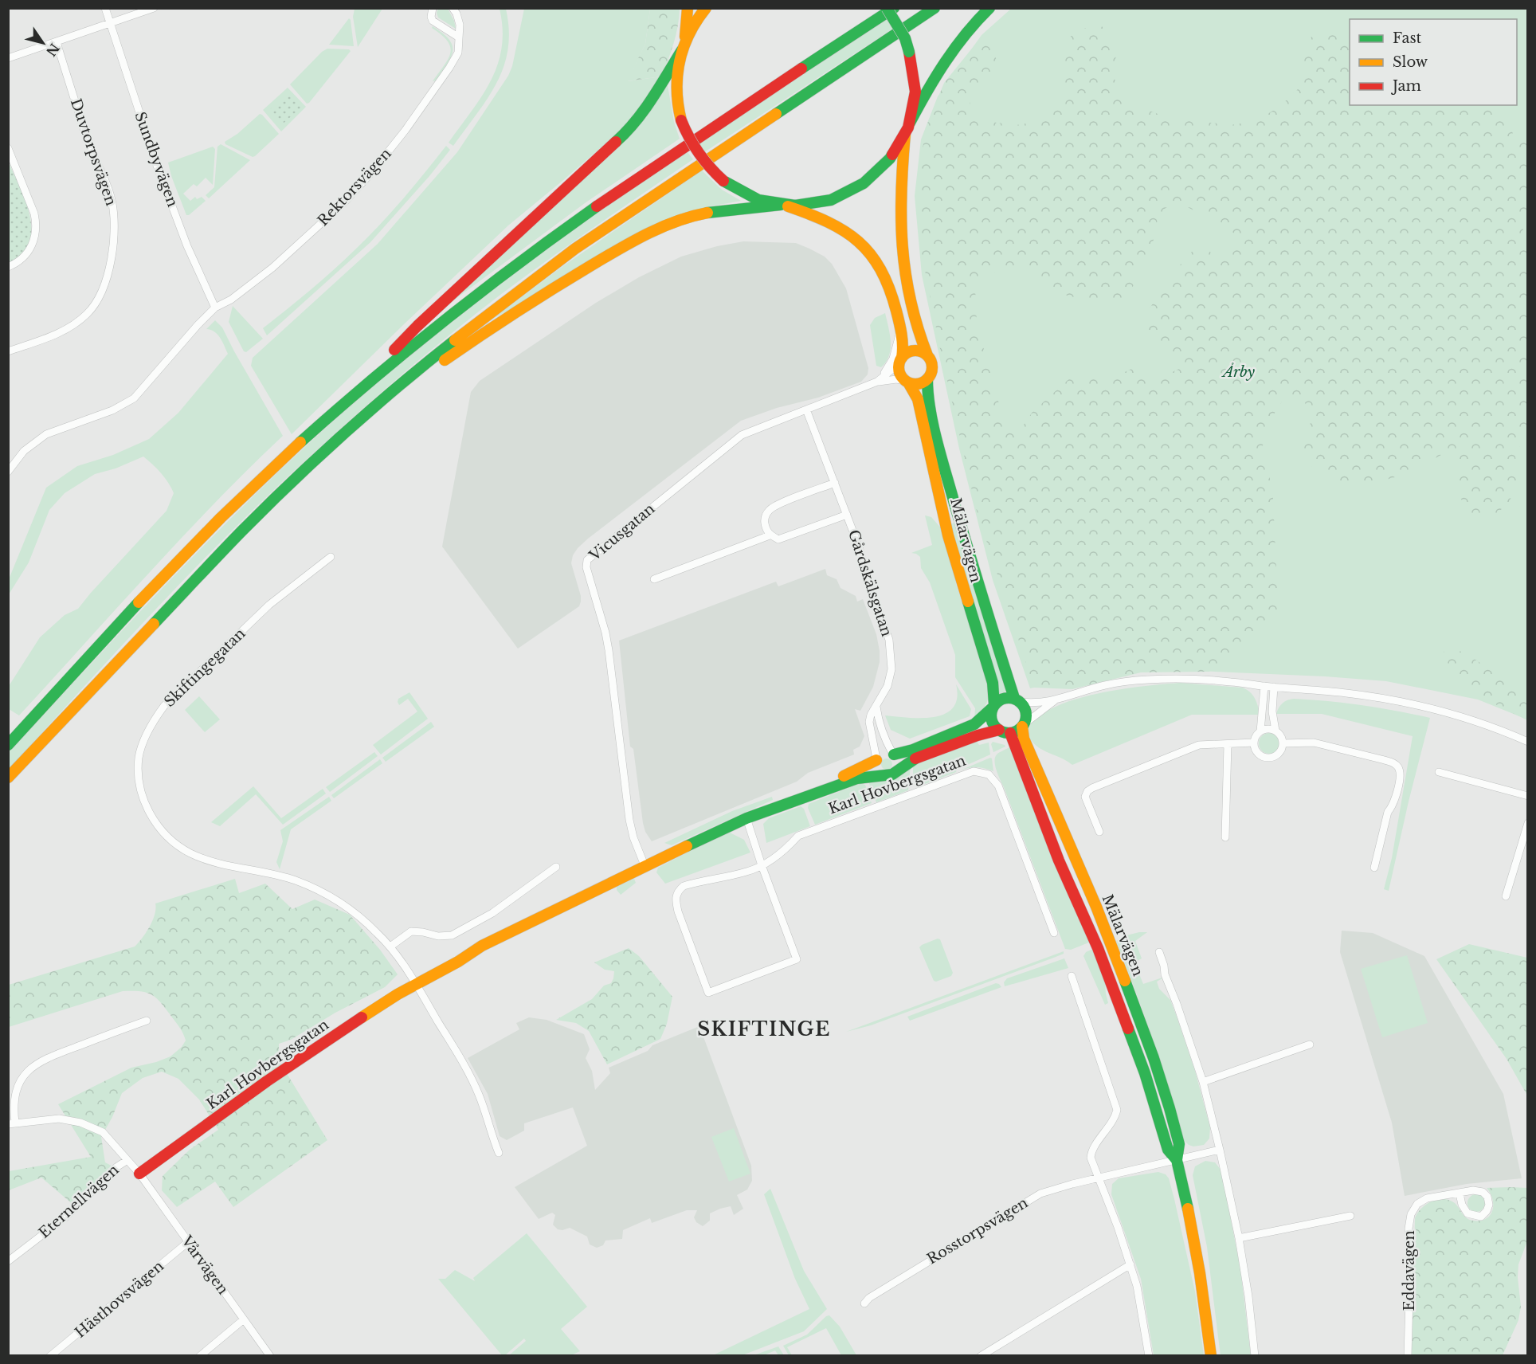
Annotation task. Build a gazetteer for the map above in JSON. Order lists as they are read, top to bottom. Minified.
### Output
{"streets":{"main road":["Mälarvägen","Karl Hovbergsgatan"],"street":["Duvtorpsvägen","Sundbyvägen","Rektorsvägen","Vicusgatan","Gårdskälsgatan","Skiftingegatan","Eternellvägen","Rosstorpsvägen","Vårvägen","Eddavägen","Hästhovsvägen"]},"crossings":[["Sundbyvägen","Rektorsvägen"],["Vicusgatan","Mälarvägen"],["Vicusgatan","Gårdskälsgatan"],["Vicusgatan","Karl Hovbergsgatan"],["Mälarvägen","Karl Hovbergsgatan"],["Mälarvägen","Rosstorpsvägen"],["Gårdskälsgatan","Karl Hovbergsgatan"],["Skiftingegatan","Karl Hovbergsgatan"],["Karl Hovbergsgatan","Vårvägen"],["Eternellvägen","Vårvägen"],["Vårvägen","Hästhovsvägen"]],"districts":["SKIFTINGE"],"parks":["Årby"],"legend":["Fast","Slow","Jam"],"north":"bottom right"}
